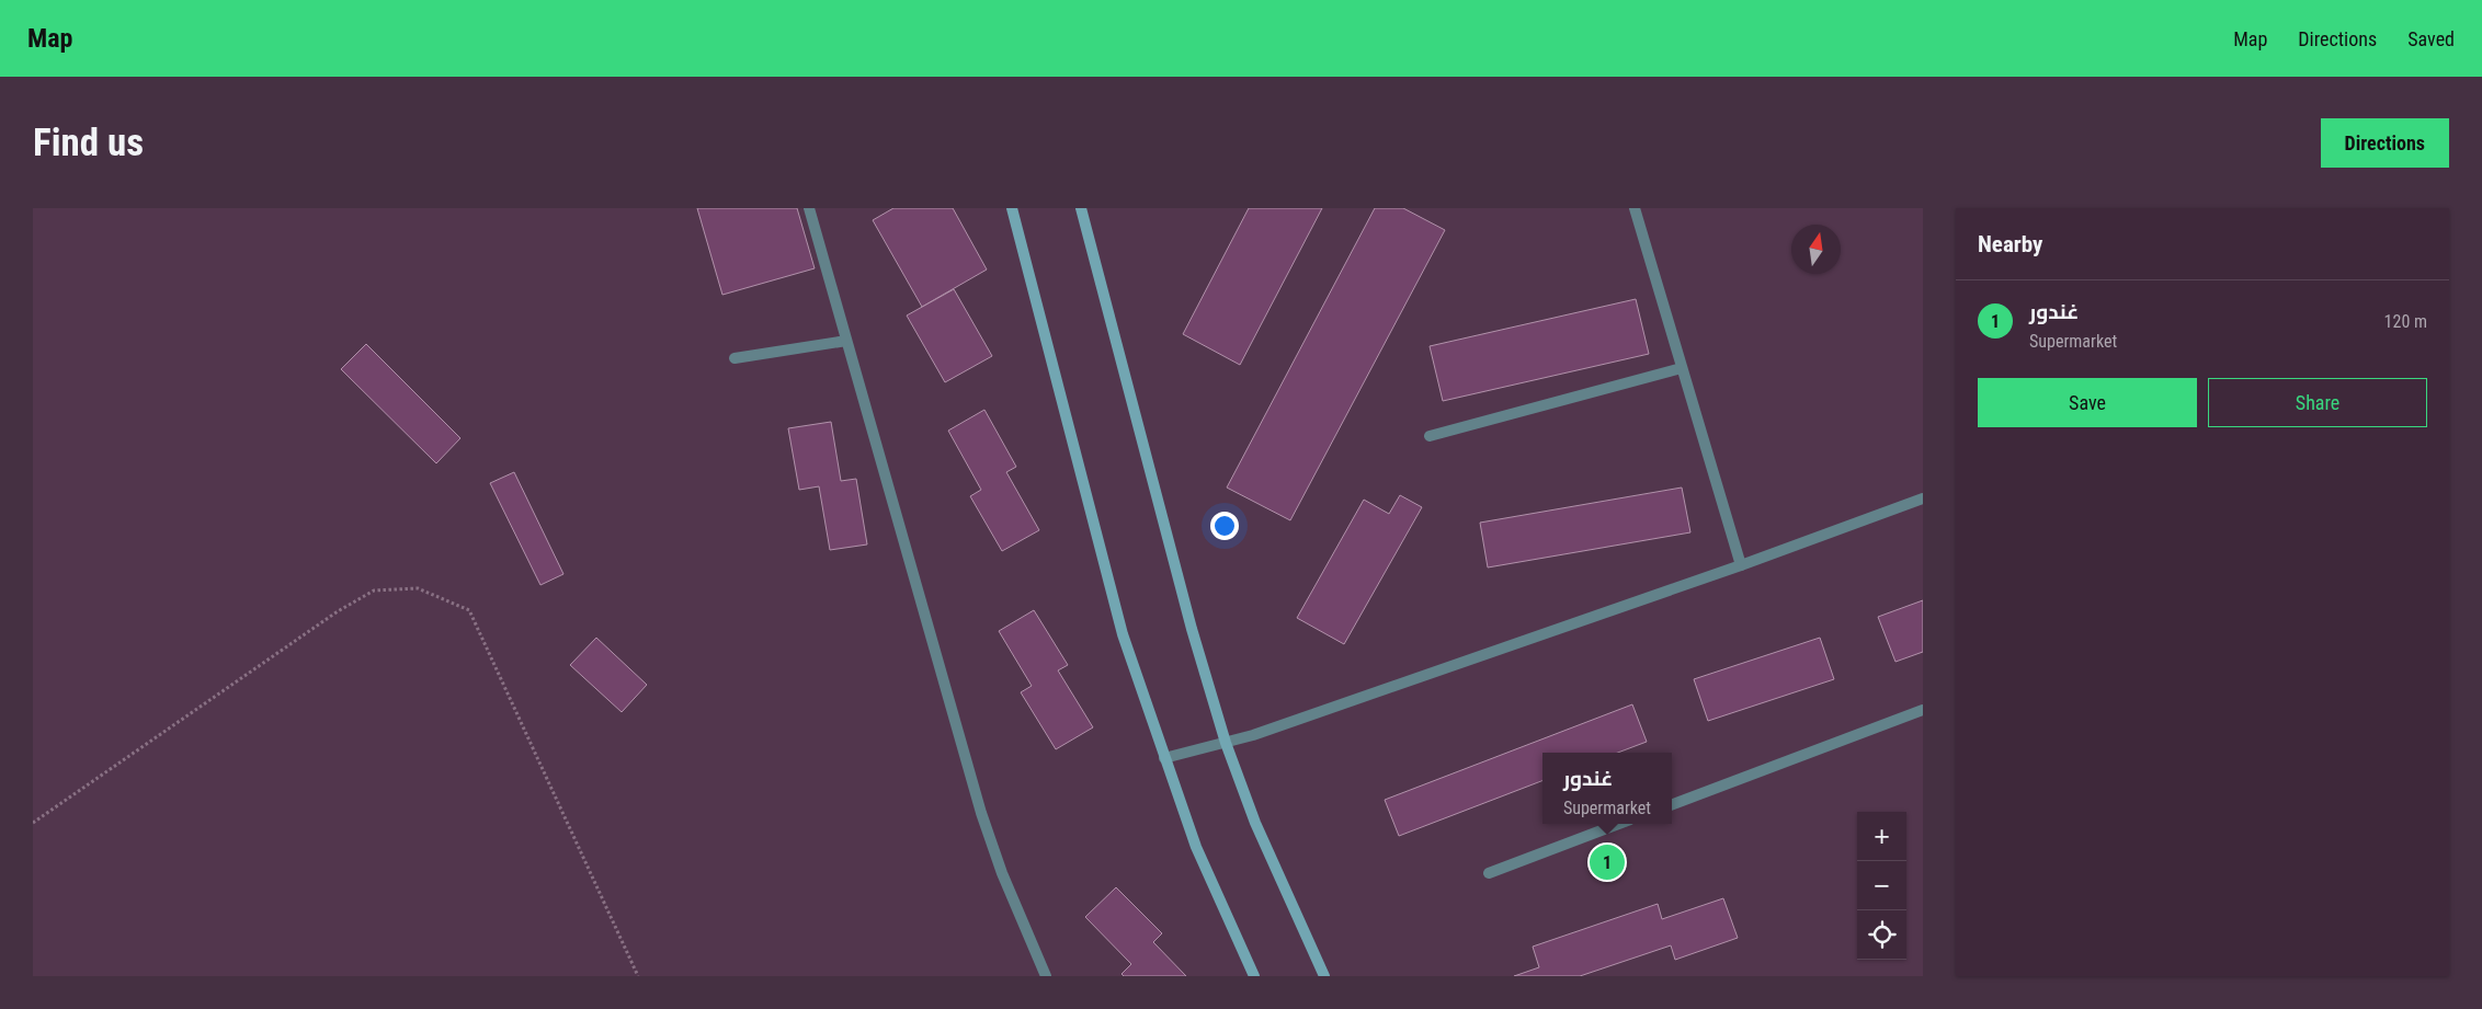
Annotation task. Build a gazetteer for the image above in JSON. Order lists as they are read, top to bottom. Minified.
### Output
{"north":"top","page":{"header":"Map","nav":["Map","Directions","Saved"],"buttons":["Directions",["Save","Share"]],"title":"Find us","heading":"Nearby","list":[{"mark":"1","name":"غندور","note":"Supermarket","value":"120 m"}],"popup":["غندور","Supermarket"],"map_buttons":["+","−"],"pins":"1"}}
